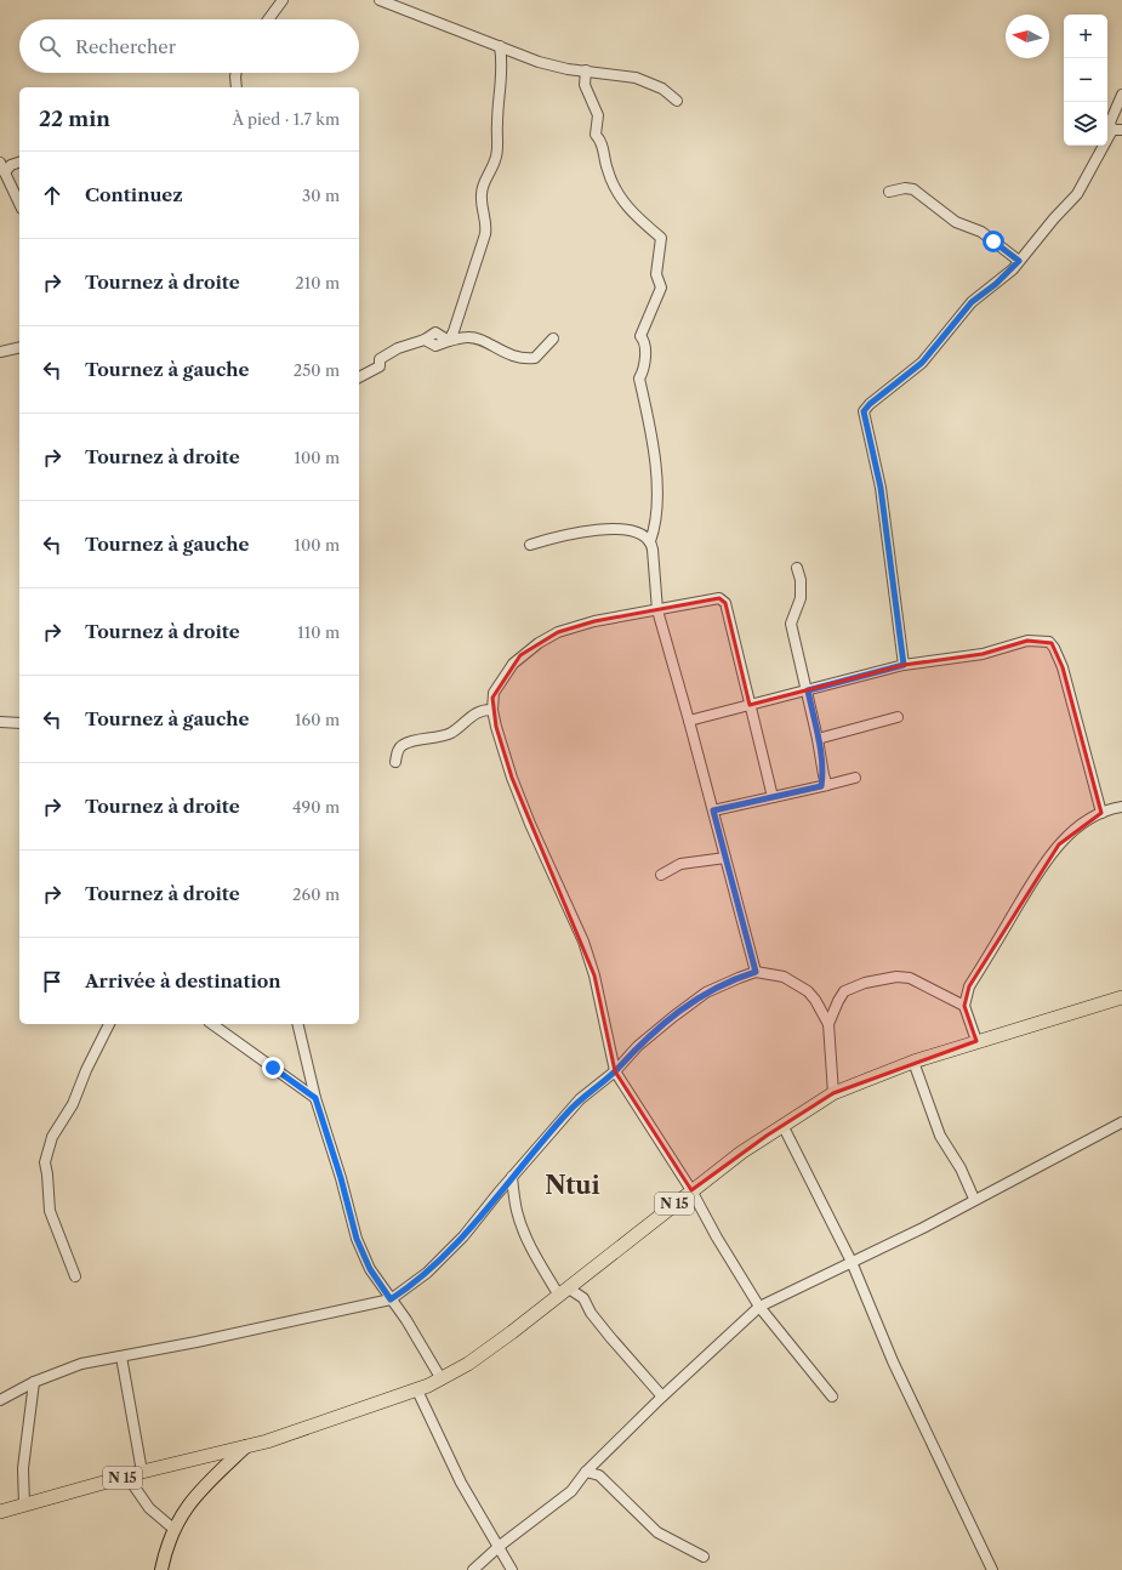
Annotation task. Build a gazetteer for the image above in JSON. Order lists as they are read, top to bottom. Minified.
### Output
{"streets":{"highway":["N 15"]},"districts":["Ntui"],"north":"left","page":{"map_buttons":["+","−"],"search":"Rechercher","heading":["22 min","À pied · 1.7 km"],"list":[["Continuez","30 m"],["Tournez à droite","210 m"],["Tournez à gauche","250 m"],["Tournez à droite","100 m"],["Tournez à gauche","100 m"],["Tournez à droite","110 m"],["Tournez à gauche","160 m"],["Tournez à droite","490 m"],["Tournez à droite","260 m"],"Arrivée à destination"]}}
